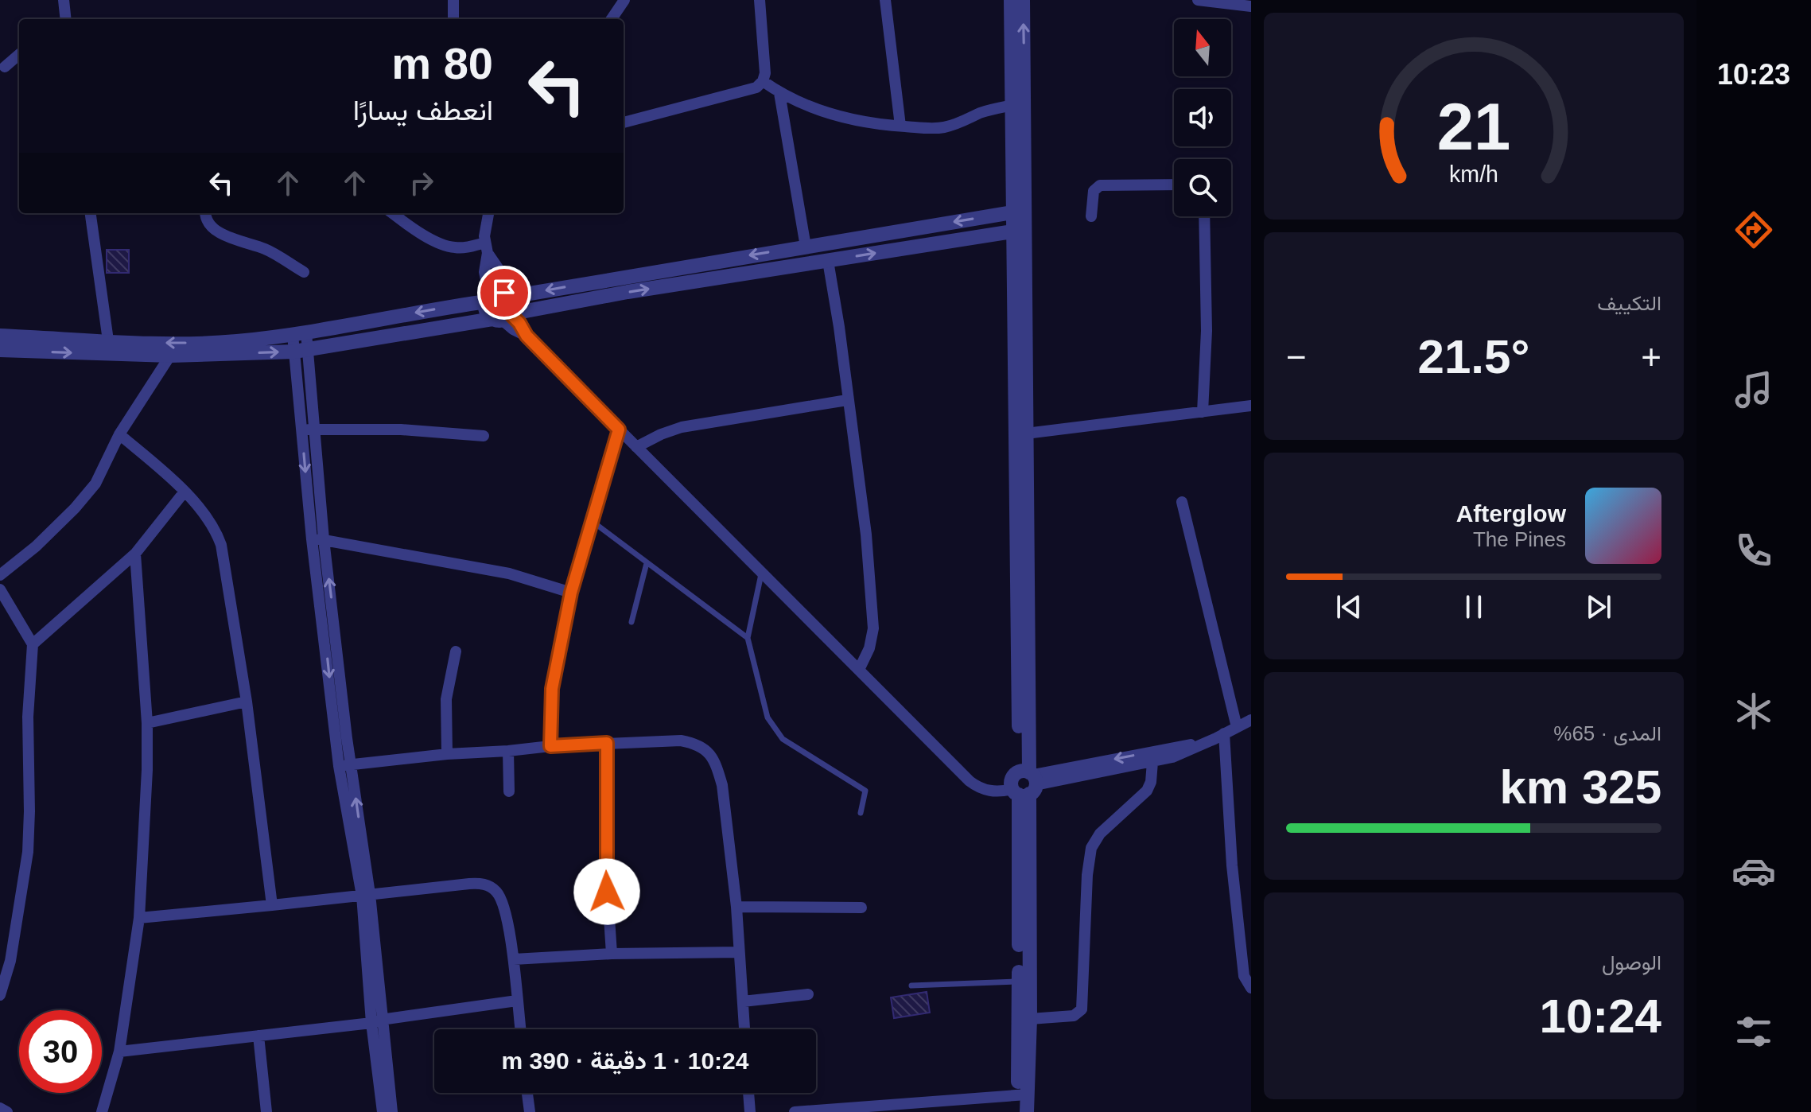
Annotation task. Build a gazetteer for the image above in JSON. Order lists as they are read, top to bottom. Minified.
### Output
{"north":"top","page":{"tabs":"10:23","turn":["80 m","انعطف يسارًا"],"tile":["التكييف",["المدى · 65%","325 km"],["الوصول","10:24"]],"heat":["−","21.5°","+"],"song":["Afterglow","The Pines"],"limit":"30","trip":"10:24 · 1 دقيقة · 390 m","gauge":["21","km/h"]}}
